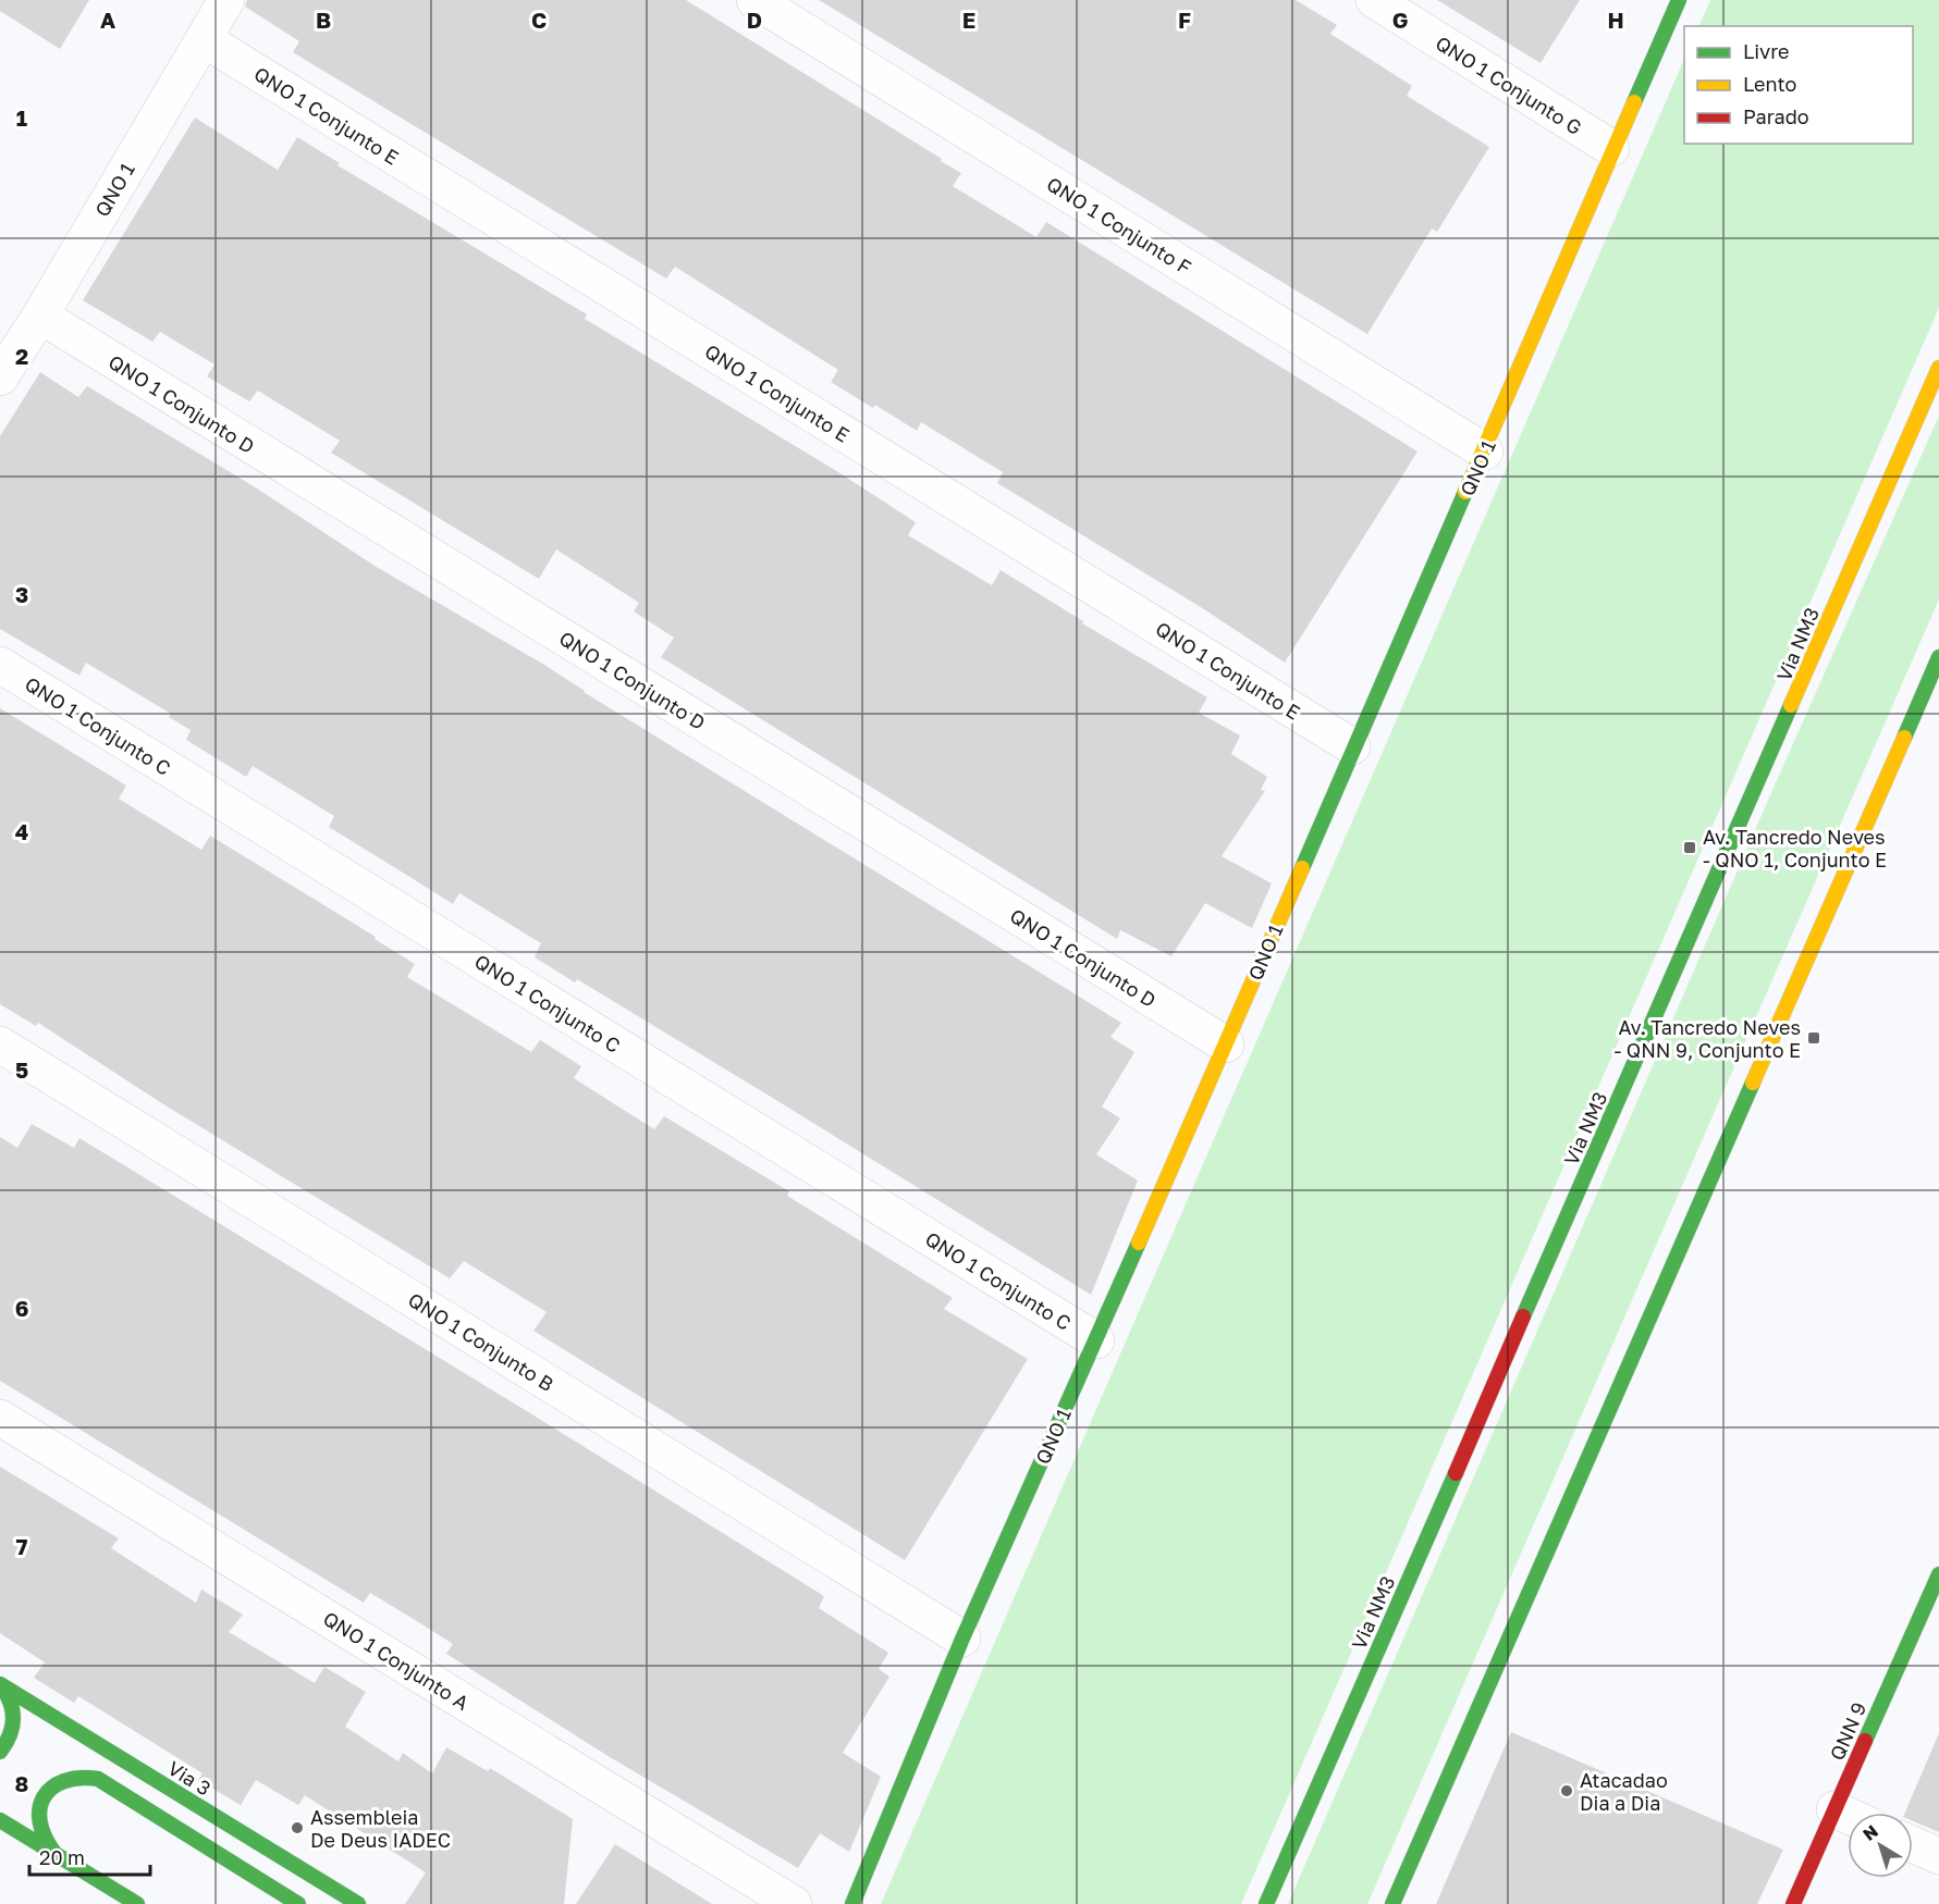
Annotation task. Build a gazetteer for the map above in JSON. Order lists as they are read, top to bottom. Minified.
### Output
{"streets":{"main road":["QNO 1","Via NM3","QNN 9","Via 3"],"street":["QNO 1 Conjunto G","QNO 1 Conjunto E","QNO 1 Conjunto F","QNO 1 Conjunto D","QNO 1 Conjunto C","QNO 1 Conjunto B","QNO 1 Conjunto A"]},"crossings":[["QNO 1 Conjunto G","QNO 1"],["QNO 1 Conjunto E","QNO 1"],["QNO 1","QNO 1 Conjunto F"],["QNO 1","QNO 1 Conjunto D"],["QNO 1","QNO 1 Conjunto C"],["QNO 1","QNO 1 Conjunto B"]],"places":{"transit":["Av. Tancredo Neves - QNO 1, Conjunto E","Av. Tancredo Neves - QNN 9, Conjunto E"],"other":["Atacadao Dia a Dia","Assembleia De Deus IADEC"]},"legend":["Livre","Lento","Parado"],"scale_bar":"20 m","north":"top left","grid":{"columns":["A","B","C","D","E","F","G","H"],"rows":["1","2","3","4","5","6","7","8"]}}
